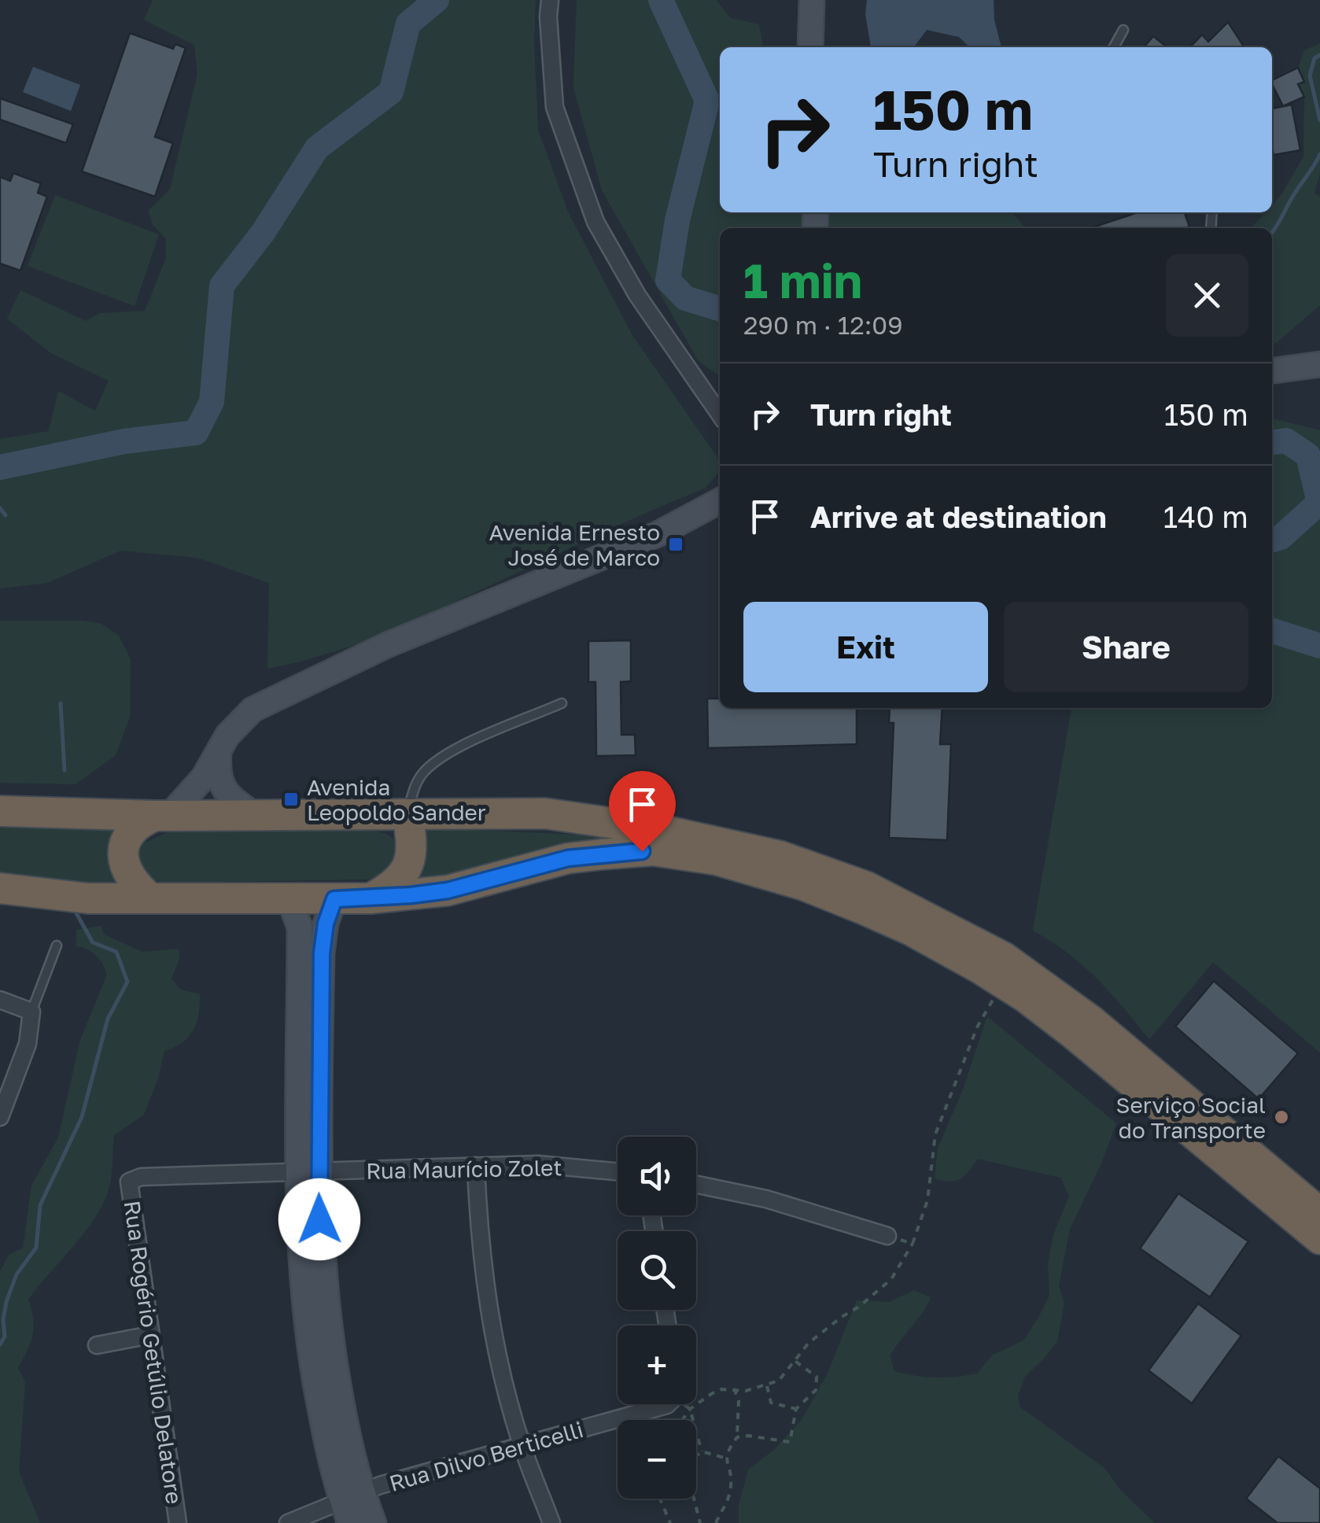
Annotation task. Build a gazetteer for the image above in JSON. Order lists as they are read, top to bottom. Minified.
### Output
{"streets":{"street":["Rua Maurício Zolet","Rua Rogério Getúlio Delatore","Rua Dilvo Berticelli"]},"crossings":[["Rua Maurício Zolet","Rua Rogério Getúlio Delatore"]],"places":{"transit":["Avenida Ernesto José de Marco","Avenida Leopoldo Sander"],"other":["Serviço Social do Transporte"]},"page":{"turn":["150 m","Turn right"],"heading":["1 min","290 m · 12:09"],"list":[{"name":"Turn right","value":"150 m"},{"name":"Arrive at destination","value":"140 m"}],"buttons":["Exit","Share"],"map_buttons":["+","−"]}}
